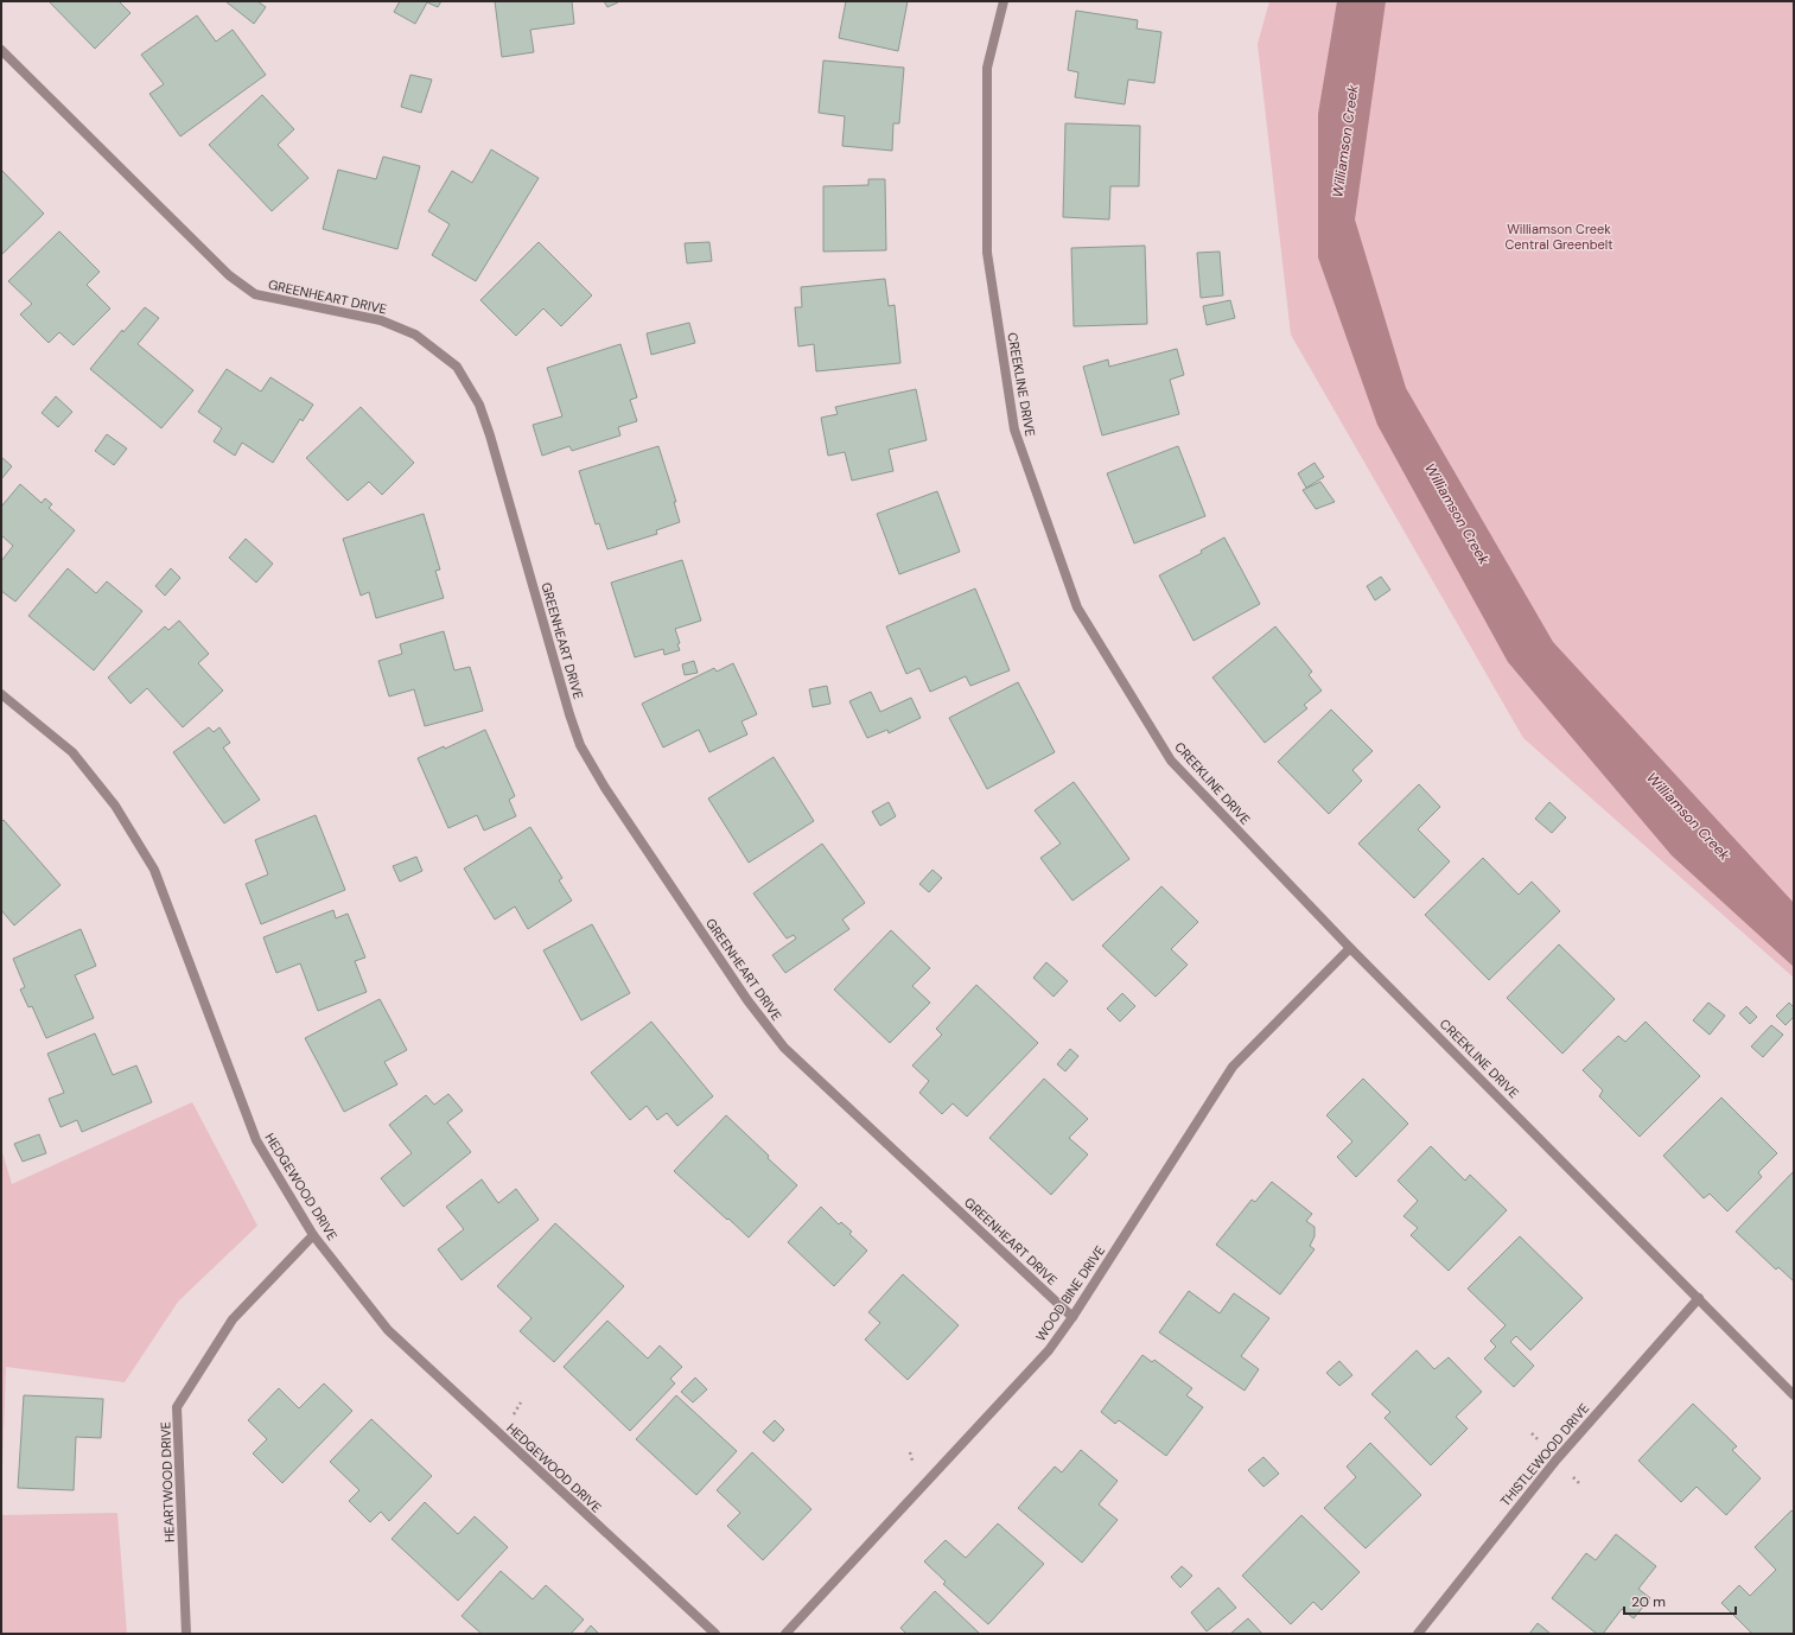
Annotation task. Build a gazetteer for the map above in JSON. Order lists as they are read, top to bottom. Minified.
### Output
{"streets":{"street":["GREENHEART DRIVE","CREEKLINE DRIVE","HEDGEWOOD DRIVE","WOOD BINE DRIVE","THISTLEWOOD DRIVE","HEARTWOOD DRIVE"]},"crossings":[["GREENHEART DRIVE","WOOD BINE DRIVE"],["CREEKLINE DRIVE","WOOD BINE DRIVE"],["CREEKLINE DRIVE","THISTLEWOOD DRIVE"],["HEDGEWOOD DRIVE","HEARTWOOD DRIVE"]],"water":["Williamson Creek"],"parks":["Williamson Creek Central Greenbelt"],"scale_bar":"20 m"}
